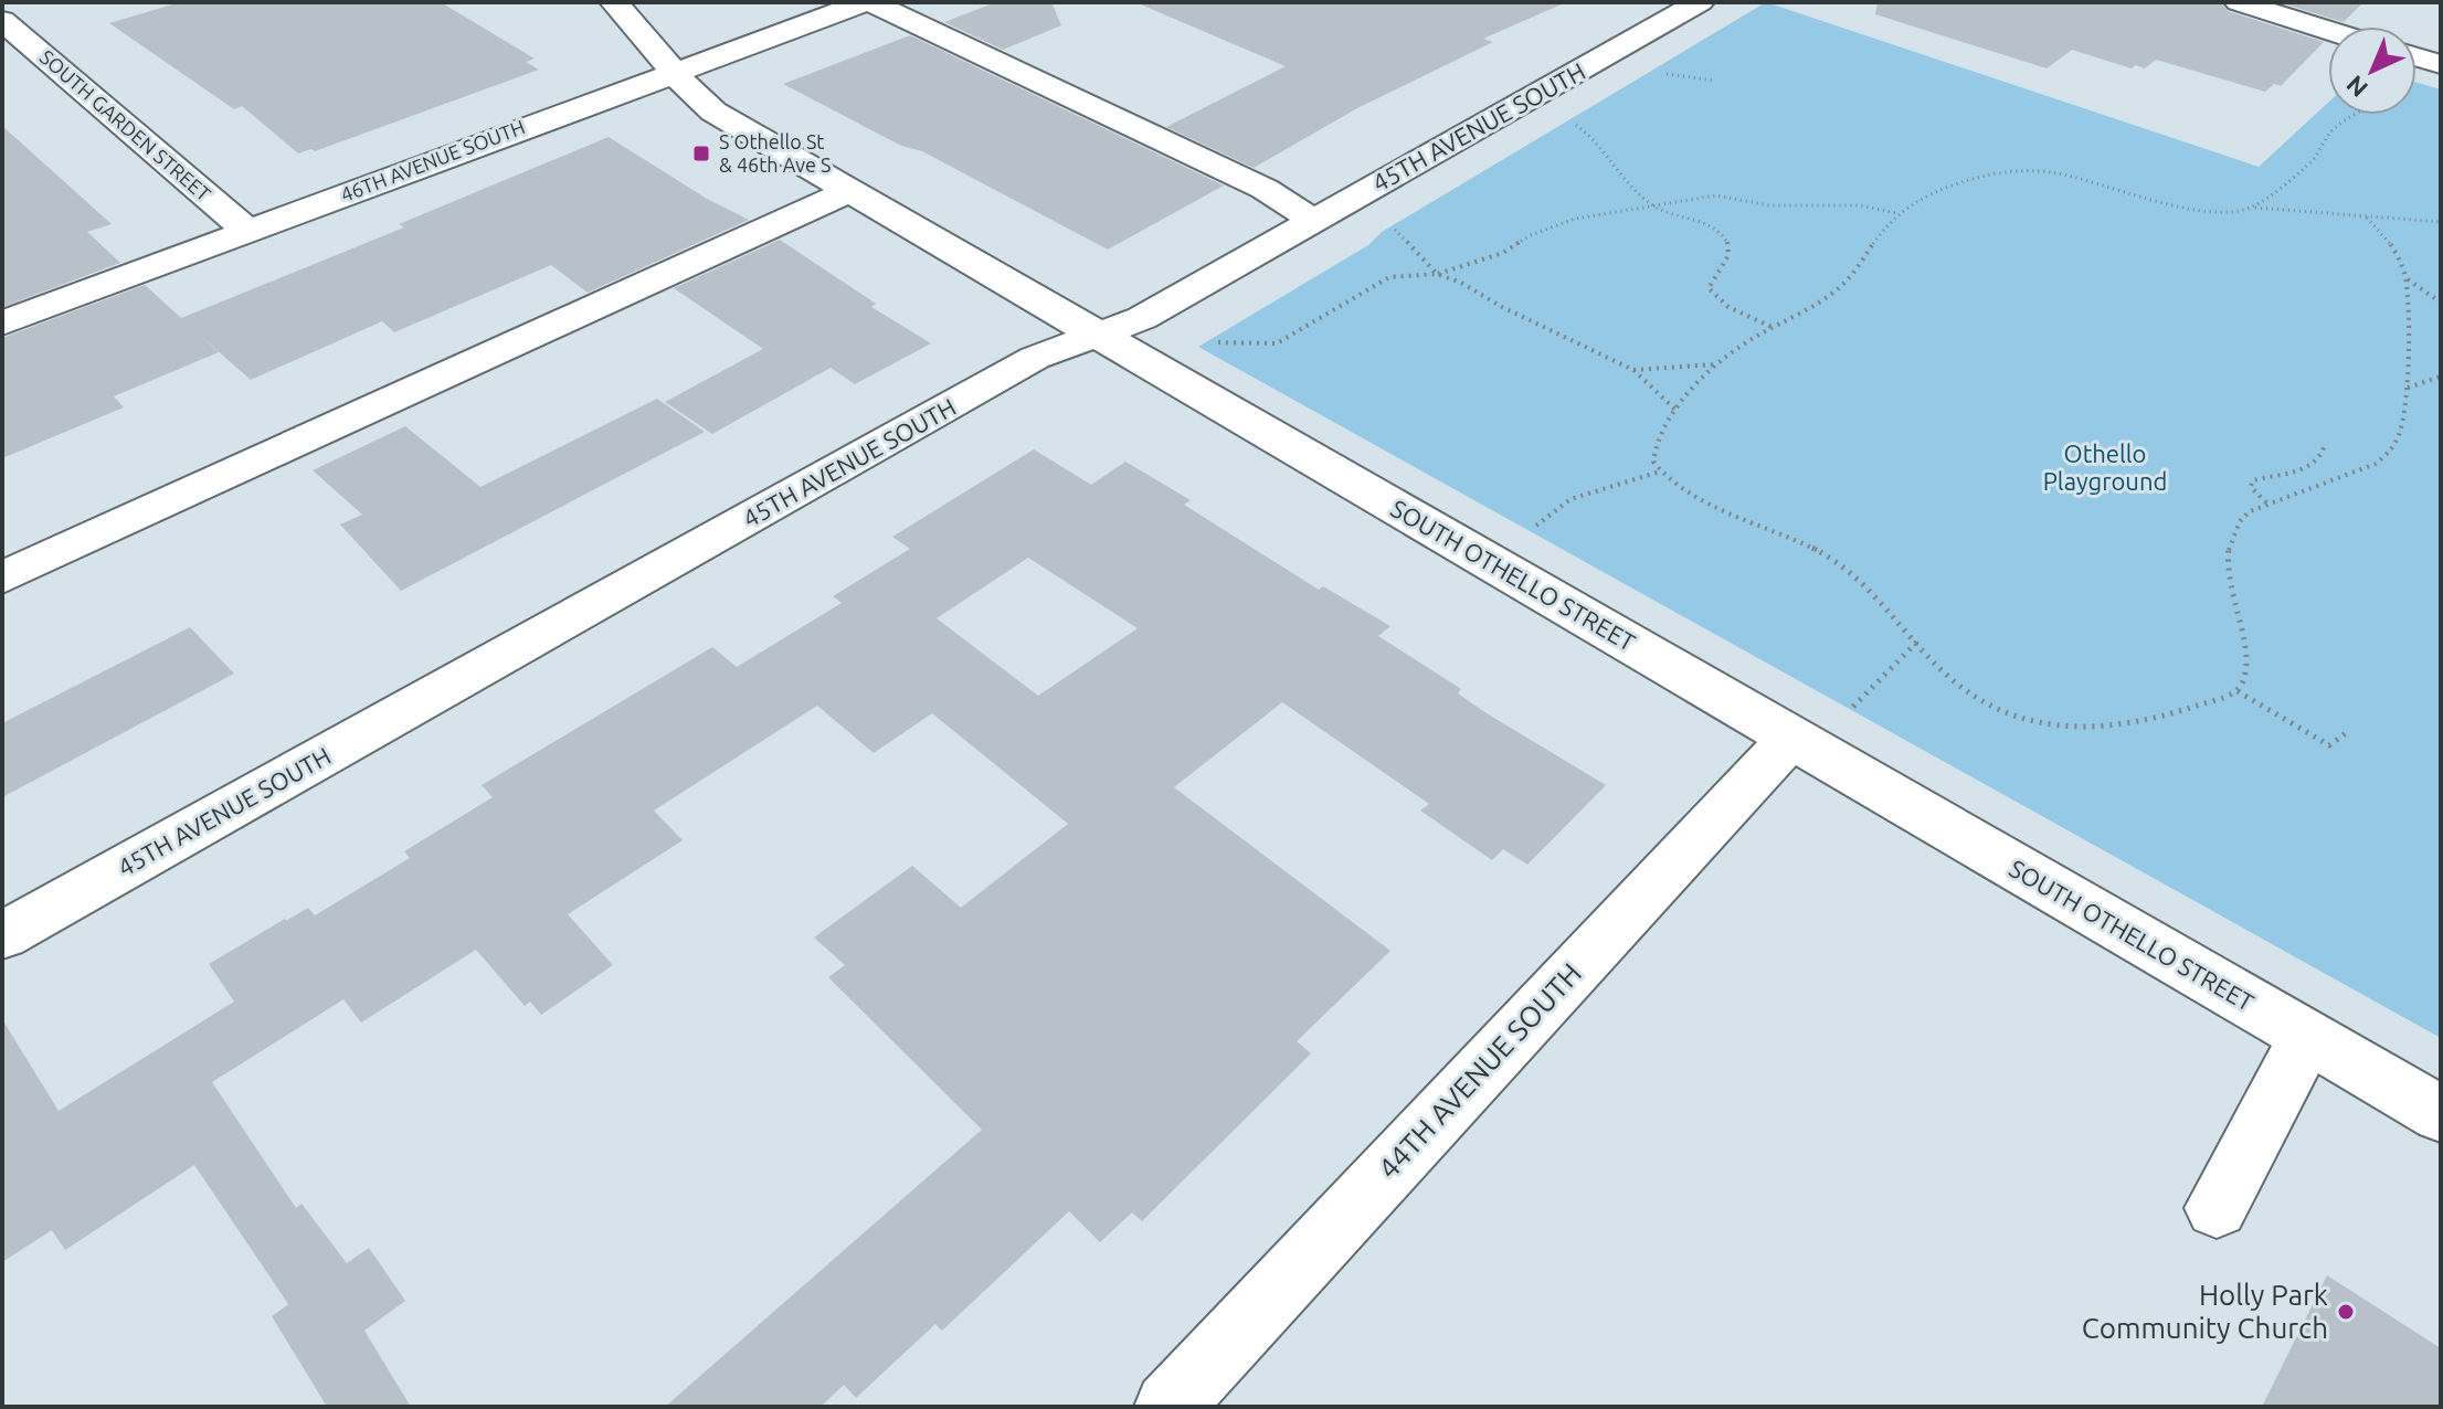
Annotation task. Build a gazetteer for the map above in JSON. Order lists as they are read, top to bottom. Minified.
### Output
{"streets":{"street":["SOUTH GARDEN STREET","45TH AVENUE SOUTH","46TH AVENUE SOUTH","SOUTH OTHELLO STREET","44TH AVENUE SOUTH"]},"crossings":[["SOUTH GARDEN STREET","46TH AVENUE SOUTH"],["45TH AVENUE SOUTH","SOUTH OTHELLO STREET"],["46TH AVENUE SOUTH","SOUTH OTHELLO STREET"],["SOUTH OTHELLO STREET","44TH AVENUE SOUTH"]],"parks":["Othello Playground"],"places":{"transit":["S Othello St & 46th Ave S"],"other":["Holly Park Community Church"]},"north":"bottom left"}
